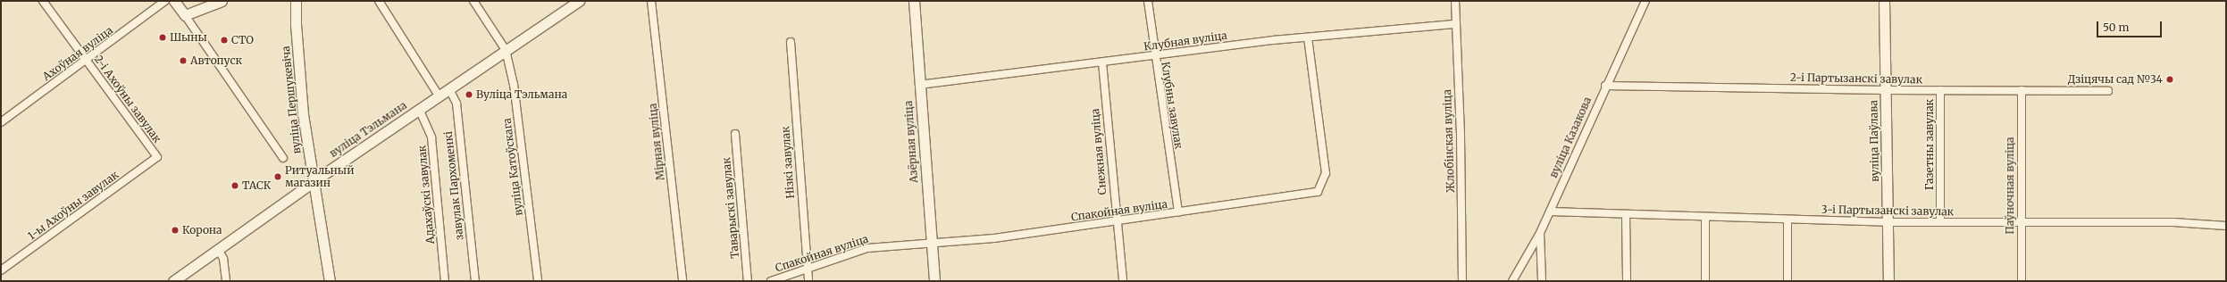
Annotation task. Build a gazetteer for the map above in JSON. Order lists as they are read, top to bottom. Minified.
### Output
{"streets":{"main road":["вуліца Першукевіча","вуліца Тэльмана","вуліца Паўлава","Азёрная вуліца"],"street":["Клубная вуліца","Ахоўная вуліца","2-і Партызанскі завулак","2-і Ахоўны завулак","Клубны завулак","вуліца Казакова","Жлобінская вуліца","Мірная вуліца","Газетны завулак","Снежная вуліца","Нізкі завулак","вуліца Катоўскага","завулак Пархоменкі","Паўночная вуліца","Адахаўскі завулак","1-ы Ахоўны завулак","Таварыскі завулак","Спакойная вуліца","3-і Партызанскі завулак"]},"crossings":[["Клубная вуліца","Клубны завулак"],["Клубная вуліца","Жлобінская вуліца"],["Клубная вуліца","Азёрная вуліца"],["Клубная вуліца","Снежная вуліца"],["Клубная вуліца","Спакойная вуліца"],["Ахоўная вуліца","2-і Ахоўны завулак"],["2-і Партызанскі завулак","вуліца Казакова"],["2-і Партызанскі завулак","вуліца Паўлава"],["2-і Партызанскі завулак","Газетны завулак"],["2-і Партызанскі завулак","Паўночная вуліца"],["2-і Ахоўны завулак","1-ы Ахоўны завулак"],["вуліца Першукевіча","вуліца Тэльмана"],["Клубны завулак","Спакойная вуліца"],["вуліца Тэльмана","вуліца Катоўскага"],["вуліца Тэльмана","завулак Пархоменкі"],["вуліца Тэльмана","Адахаўскі завулак"],["вуліца Казакова","3-і Партызанскі завулак"],["вуліца Паўлава","3-і Партызанскі завулак"],["Азёрная вуліца","Спакойная вуліца"],["Газетны завулак","3-і Партызанскі завулак"],["Снежная вуліца","Спакойная вуліца"],["Нізкі завулак","Спакойная вуліца"],["Паўночная вуліца","3-і Партызанскі завулак"]],"places":["Шыны","СТО","Автопуск","Дзіцячы сад №34","Вуліца Тэльмана","Ритуальный магазин","ТАСК","Корона"],"scale_bar":"50 m"}
